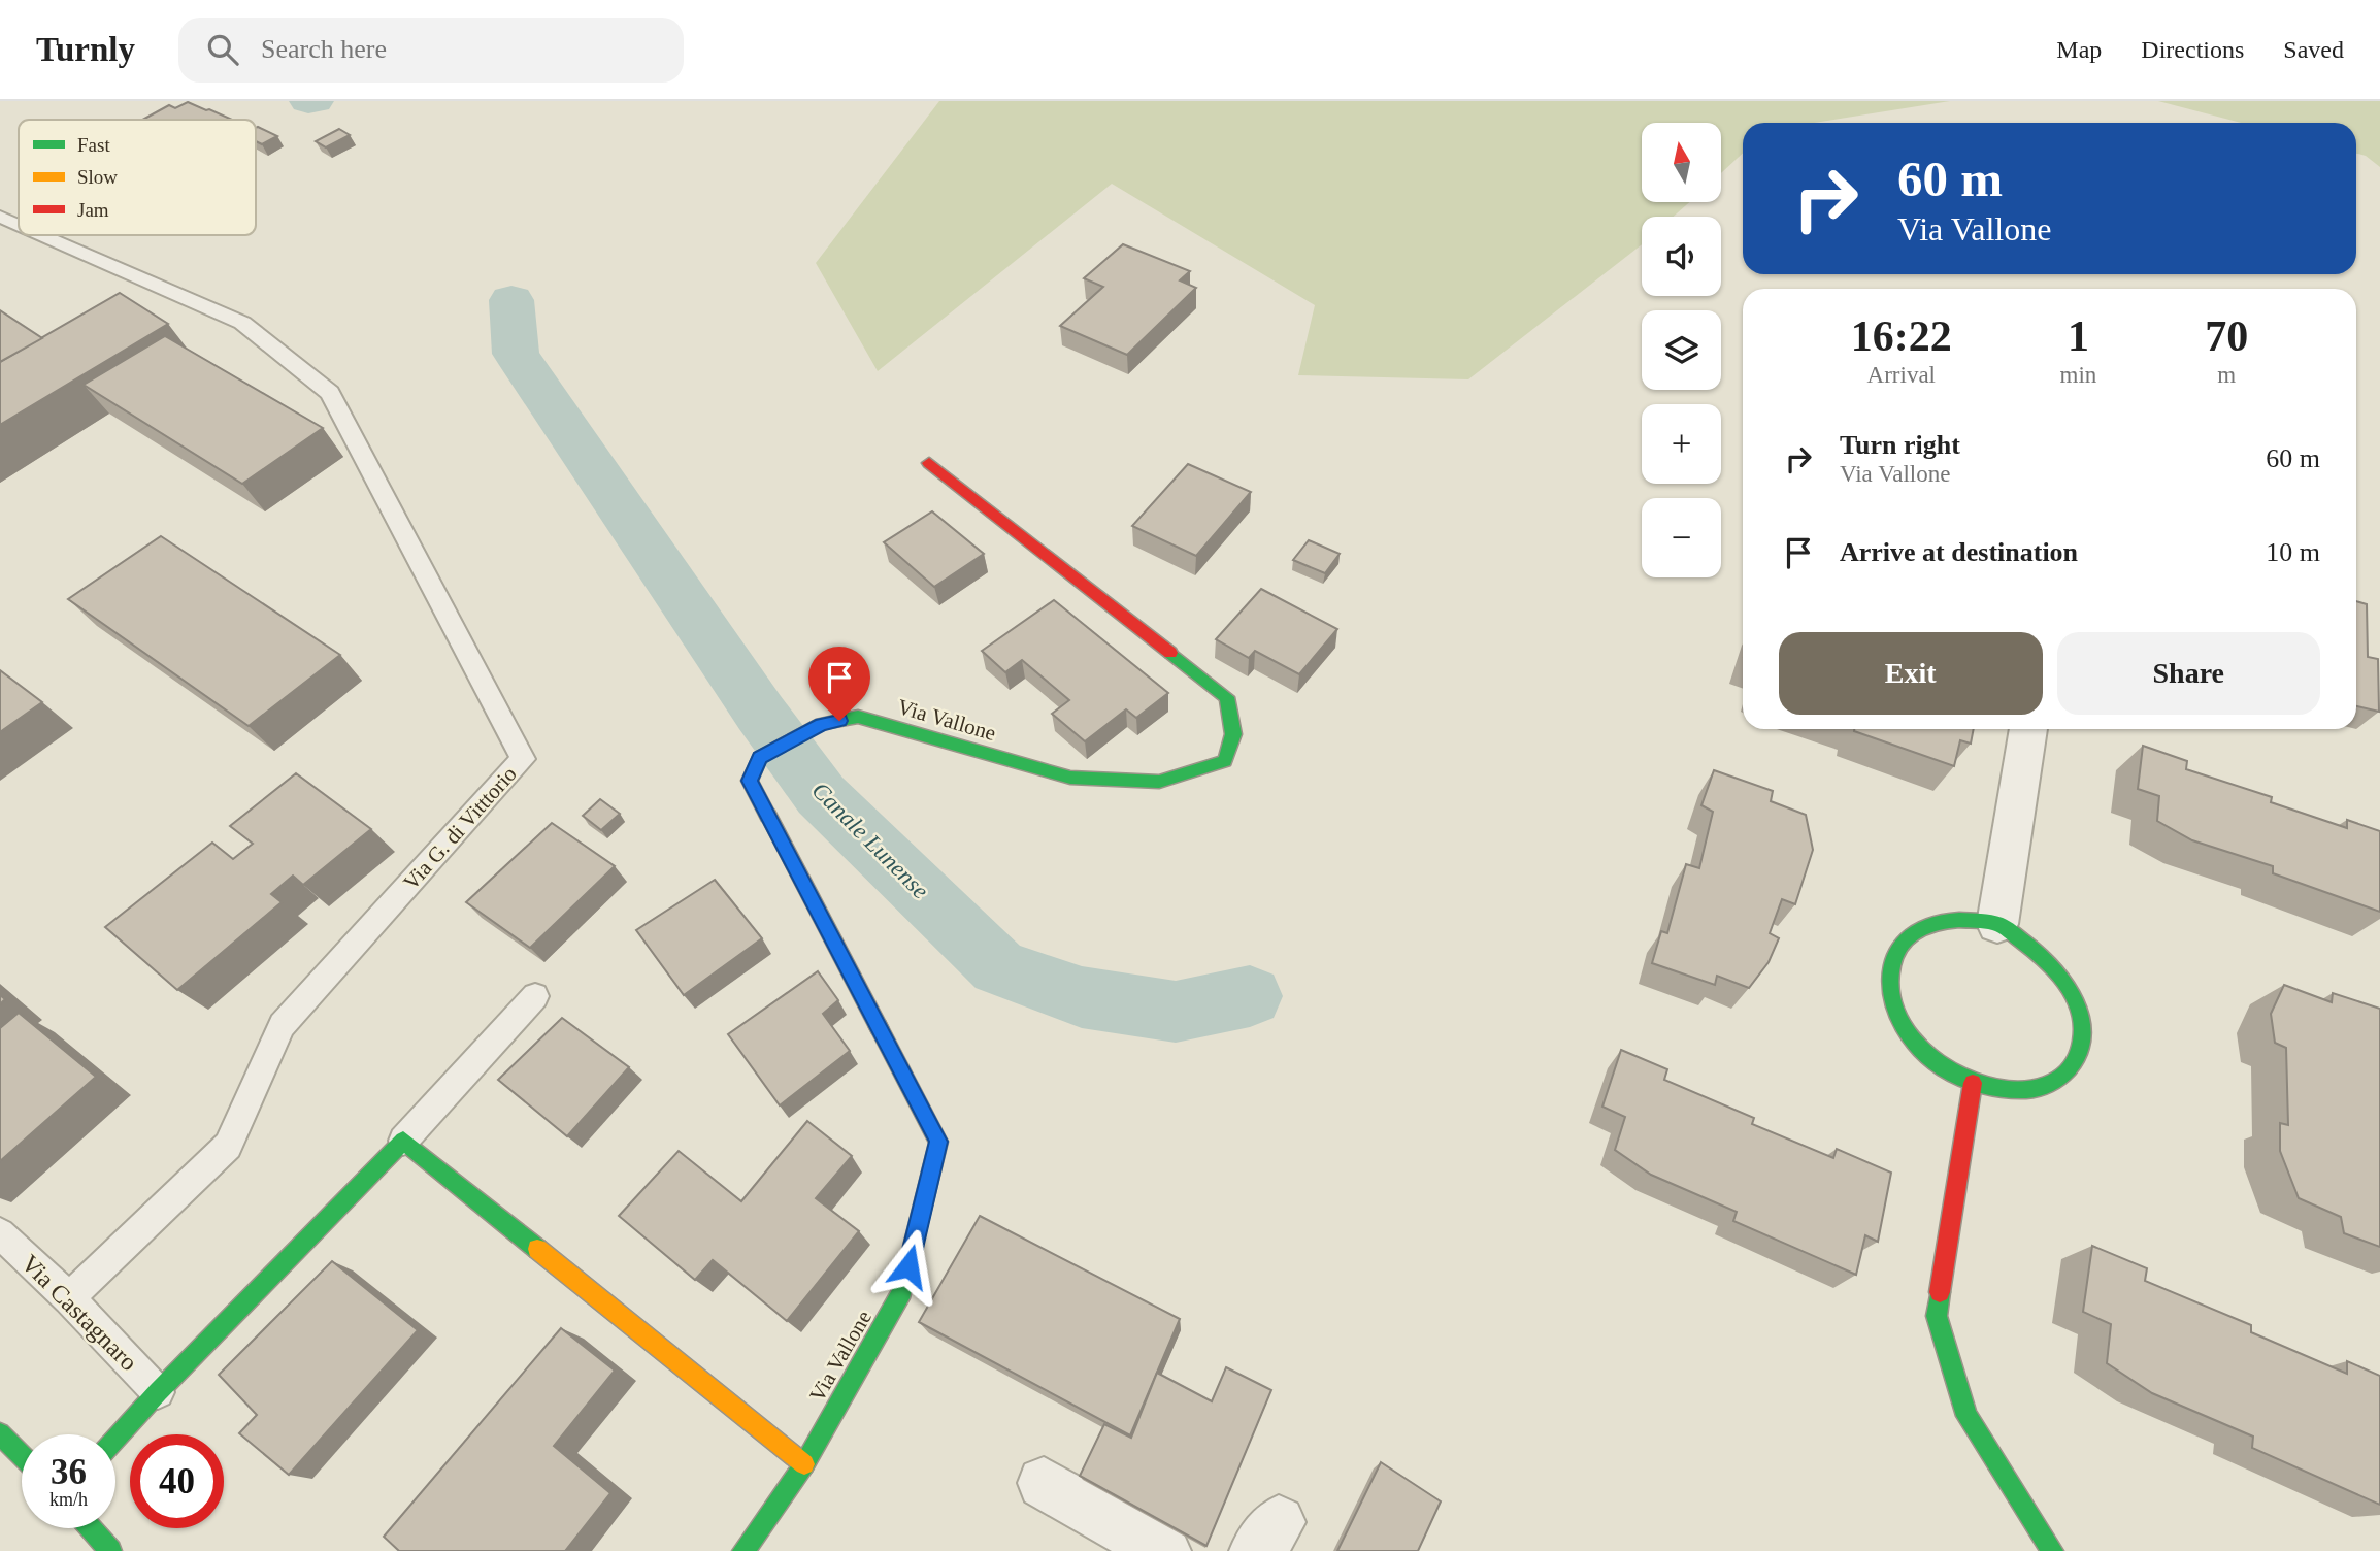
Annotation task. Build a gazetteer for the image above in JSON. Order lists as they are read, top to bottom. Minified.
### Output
{"streets":{"street":["Via Vallone"],"lane":["Via G. di Vitttorio","Via Castagnaro"]},"crossings":[["Via G. di Vitttorio","Via Castagnaro"]],"water":["Canale Lunense"],"legend":["Fast","Slow","Jam"],"north":"top","page":{"header":"Turnly","search":"Search here","nav":["Map","Directions","Saved"],"map_buttons":["+","−"],"turn":["60 m","Via Vallone"],"eta":["16:22","Arrival","1","min","70","m"],"list":[{"name":"Turn right","note":"Via Vallone","value":"60 m"},{"name":"Arrive at destination","value":"10 m"}],"buttons":["Exit","Share"],"speed":"36 km/h","limit":"40"}}
